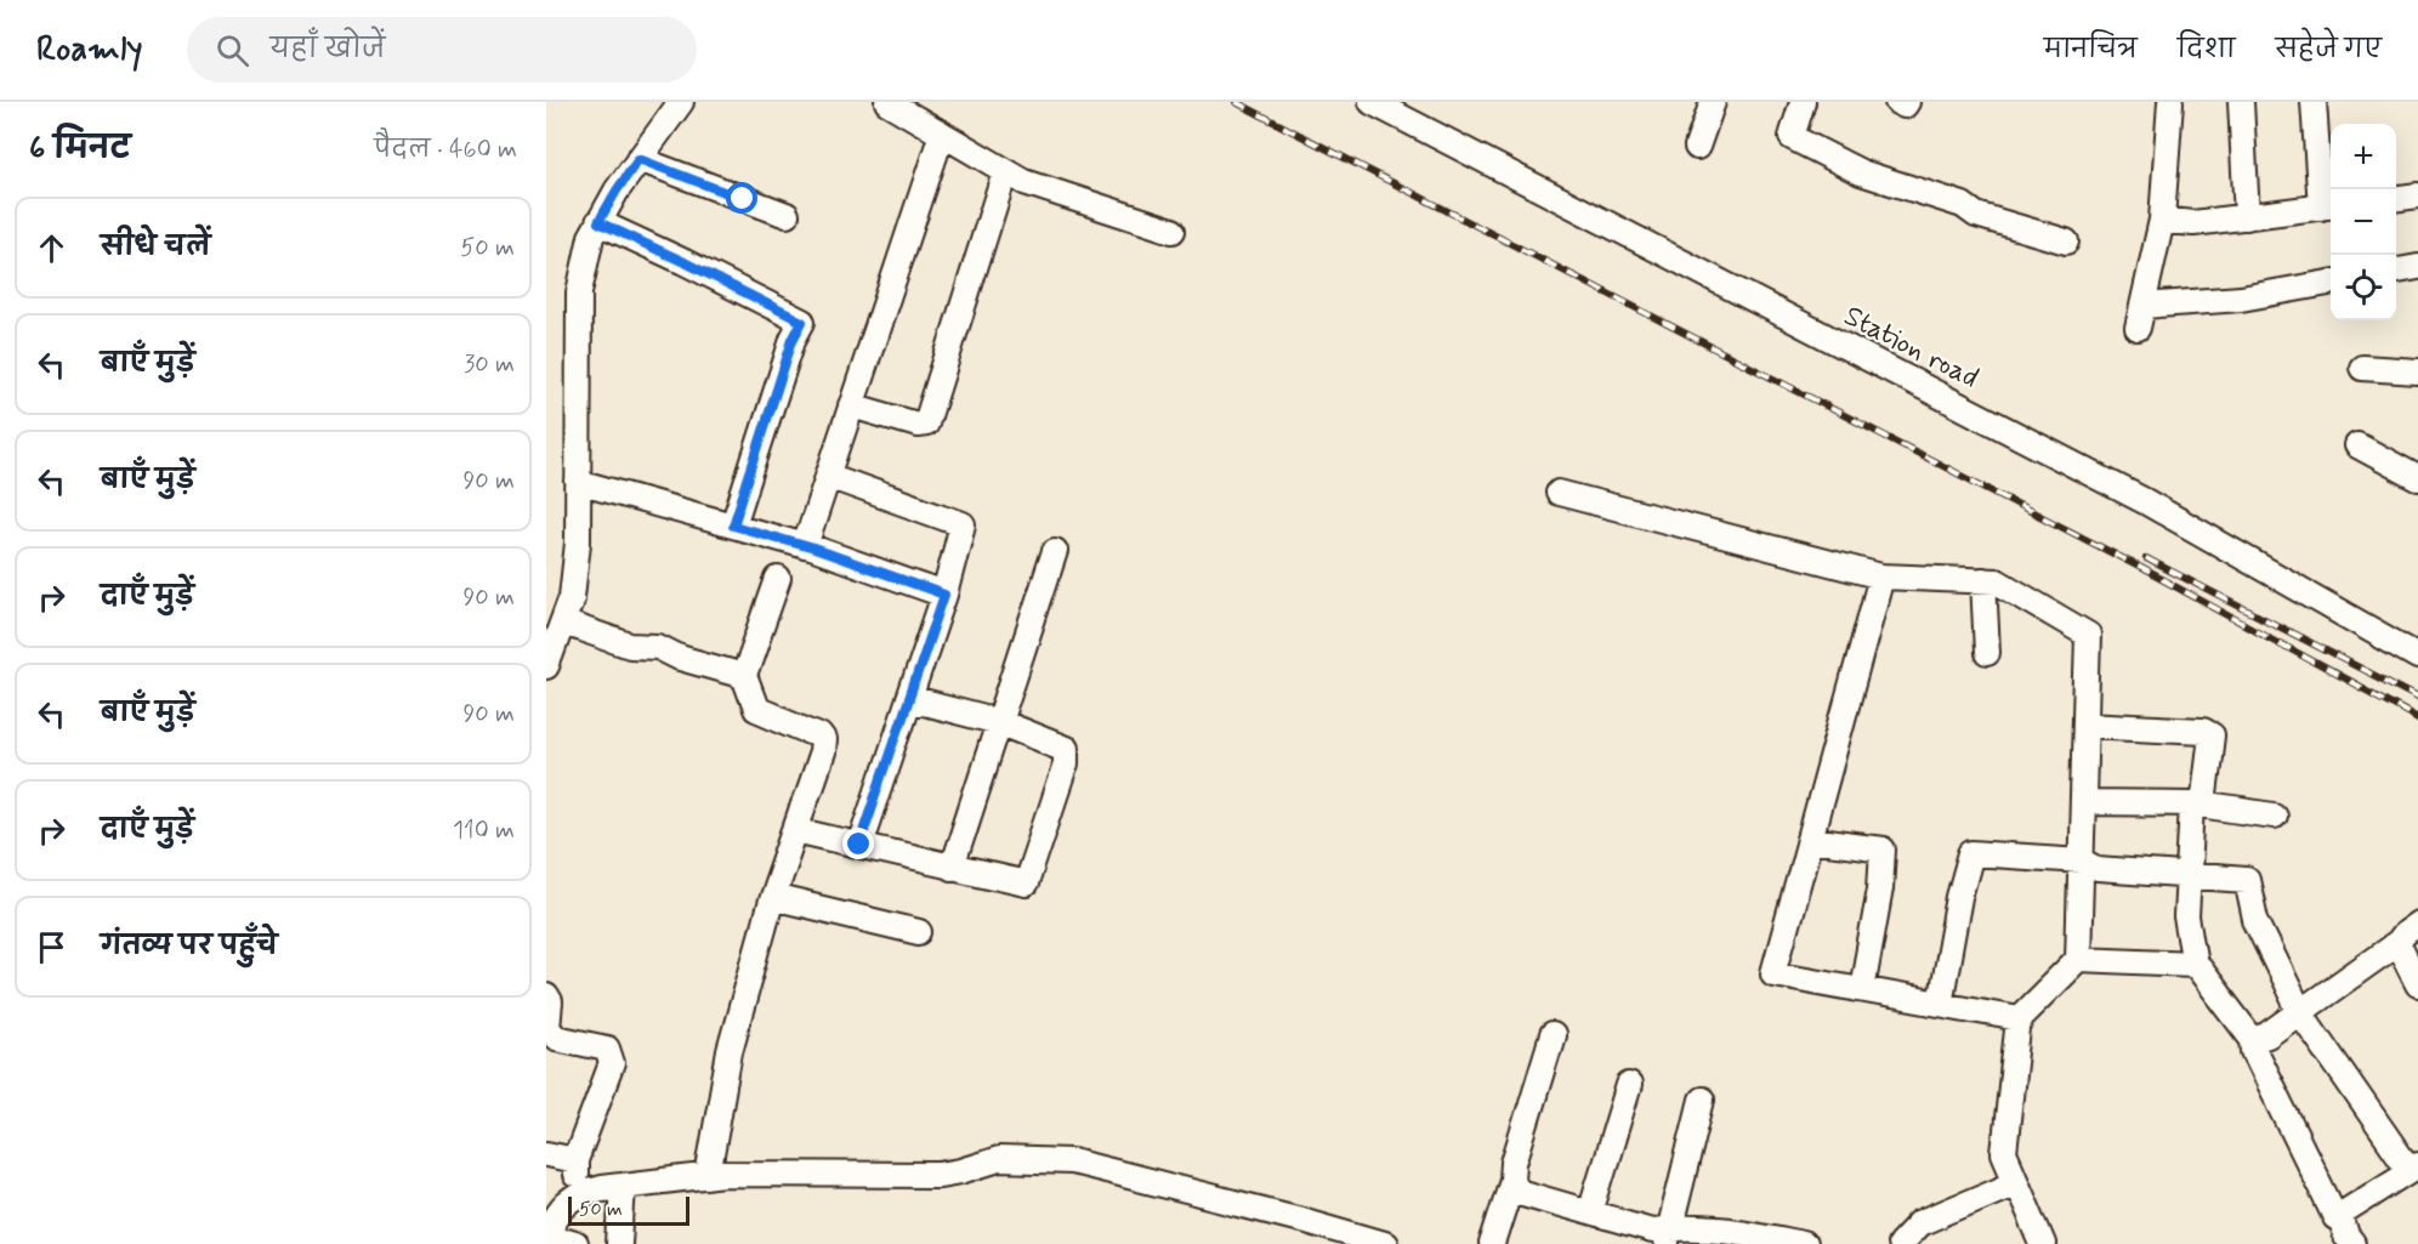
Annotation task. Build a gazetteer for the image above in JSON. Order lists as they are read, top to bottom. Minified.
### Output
{"streets":{"street":["Station road"]},"scale_bar":"50 m","page":{"header":"Roamly","search":"यहाँ खोजें","nav":["मानचित्र","दिशा","सहेजे गए"],"heading":["6 मिनट","पैदल · 460 m"],"map_buttons":["+","−"],"list":[["सीधे चलें","50 m"],["बाएँ मुड़ें","30 m"],["बाएँ मुड़ें","90 m"],["दाएँ मुड़ें","90 m"],["बाएँ मुड़ें","90 m"],["दाएँ मुड़ें","110 m"],"गंतव्य पर पहुँचे"],"scale":"50 m"}}
